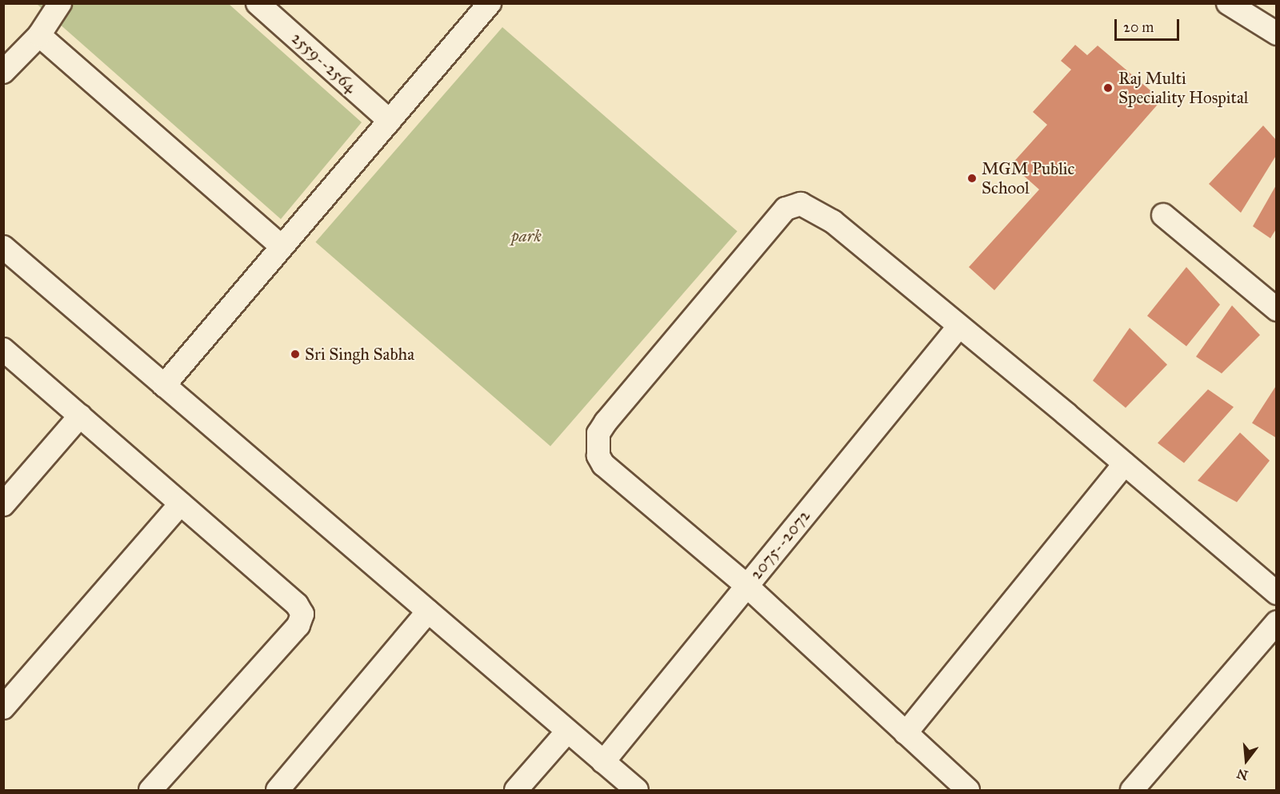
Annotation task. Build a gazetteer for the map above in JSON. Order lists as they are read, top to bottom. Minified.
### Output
{"streets":{"street":["2559--2564","2075--2072"]},"parks":["park"],"places":["Raj Multi Speciality Hospital","MGM Public School","Sri Singh Sabha"],"scale_bar":"20 m","north":"bottom"}
